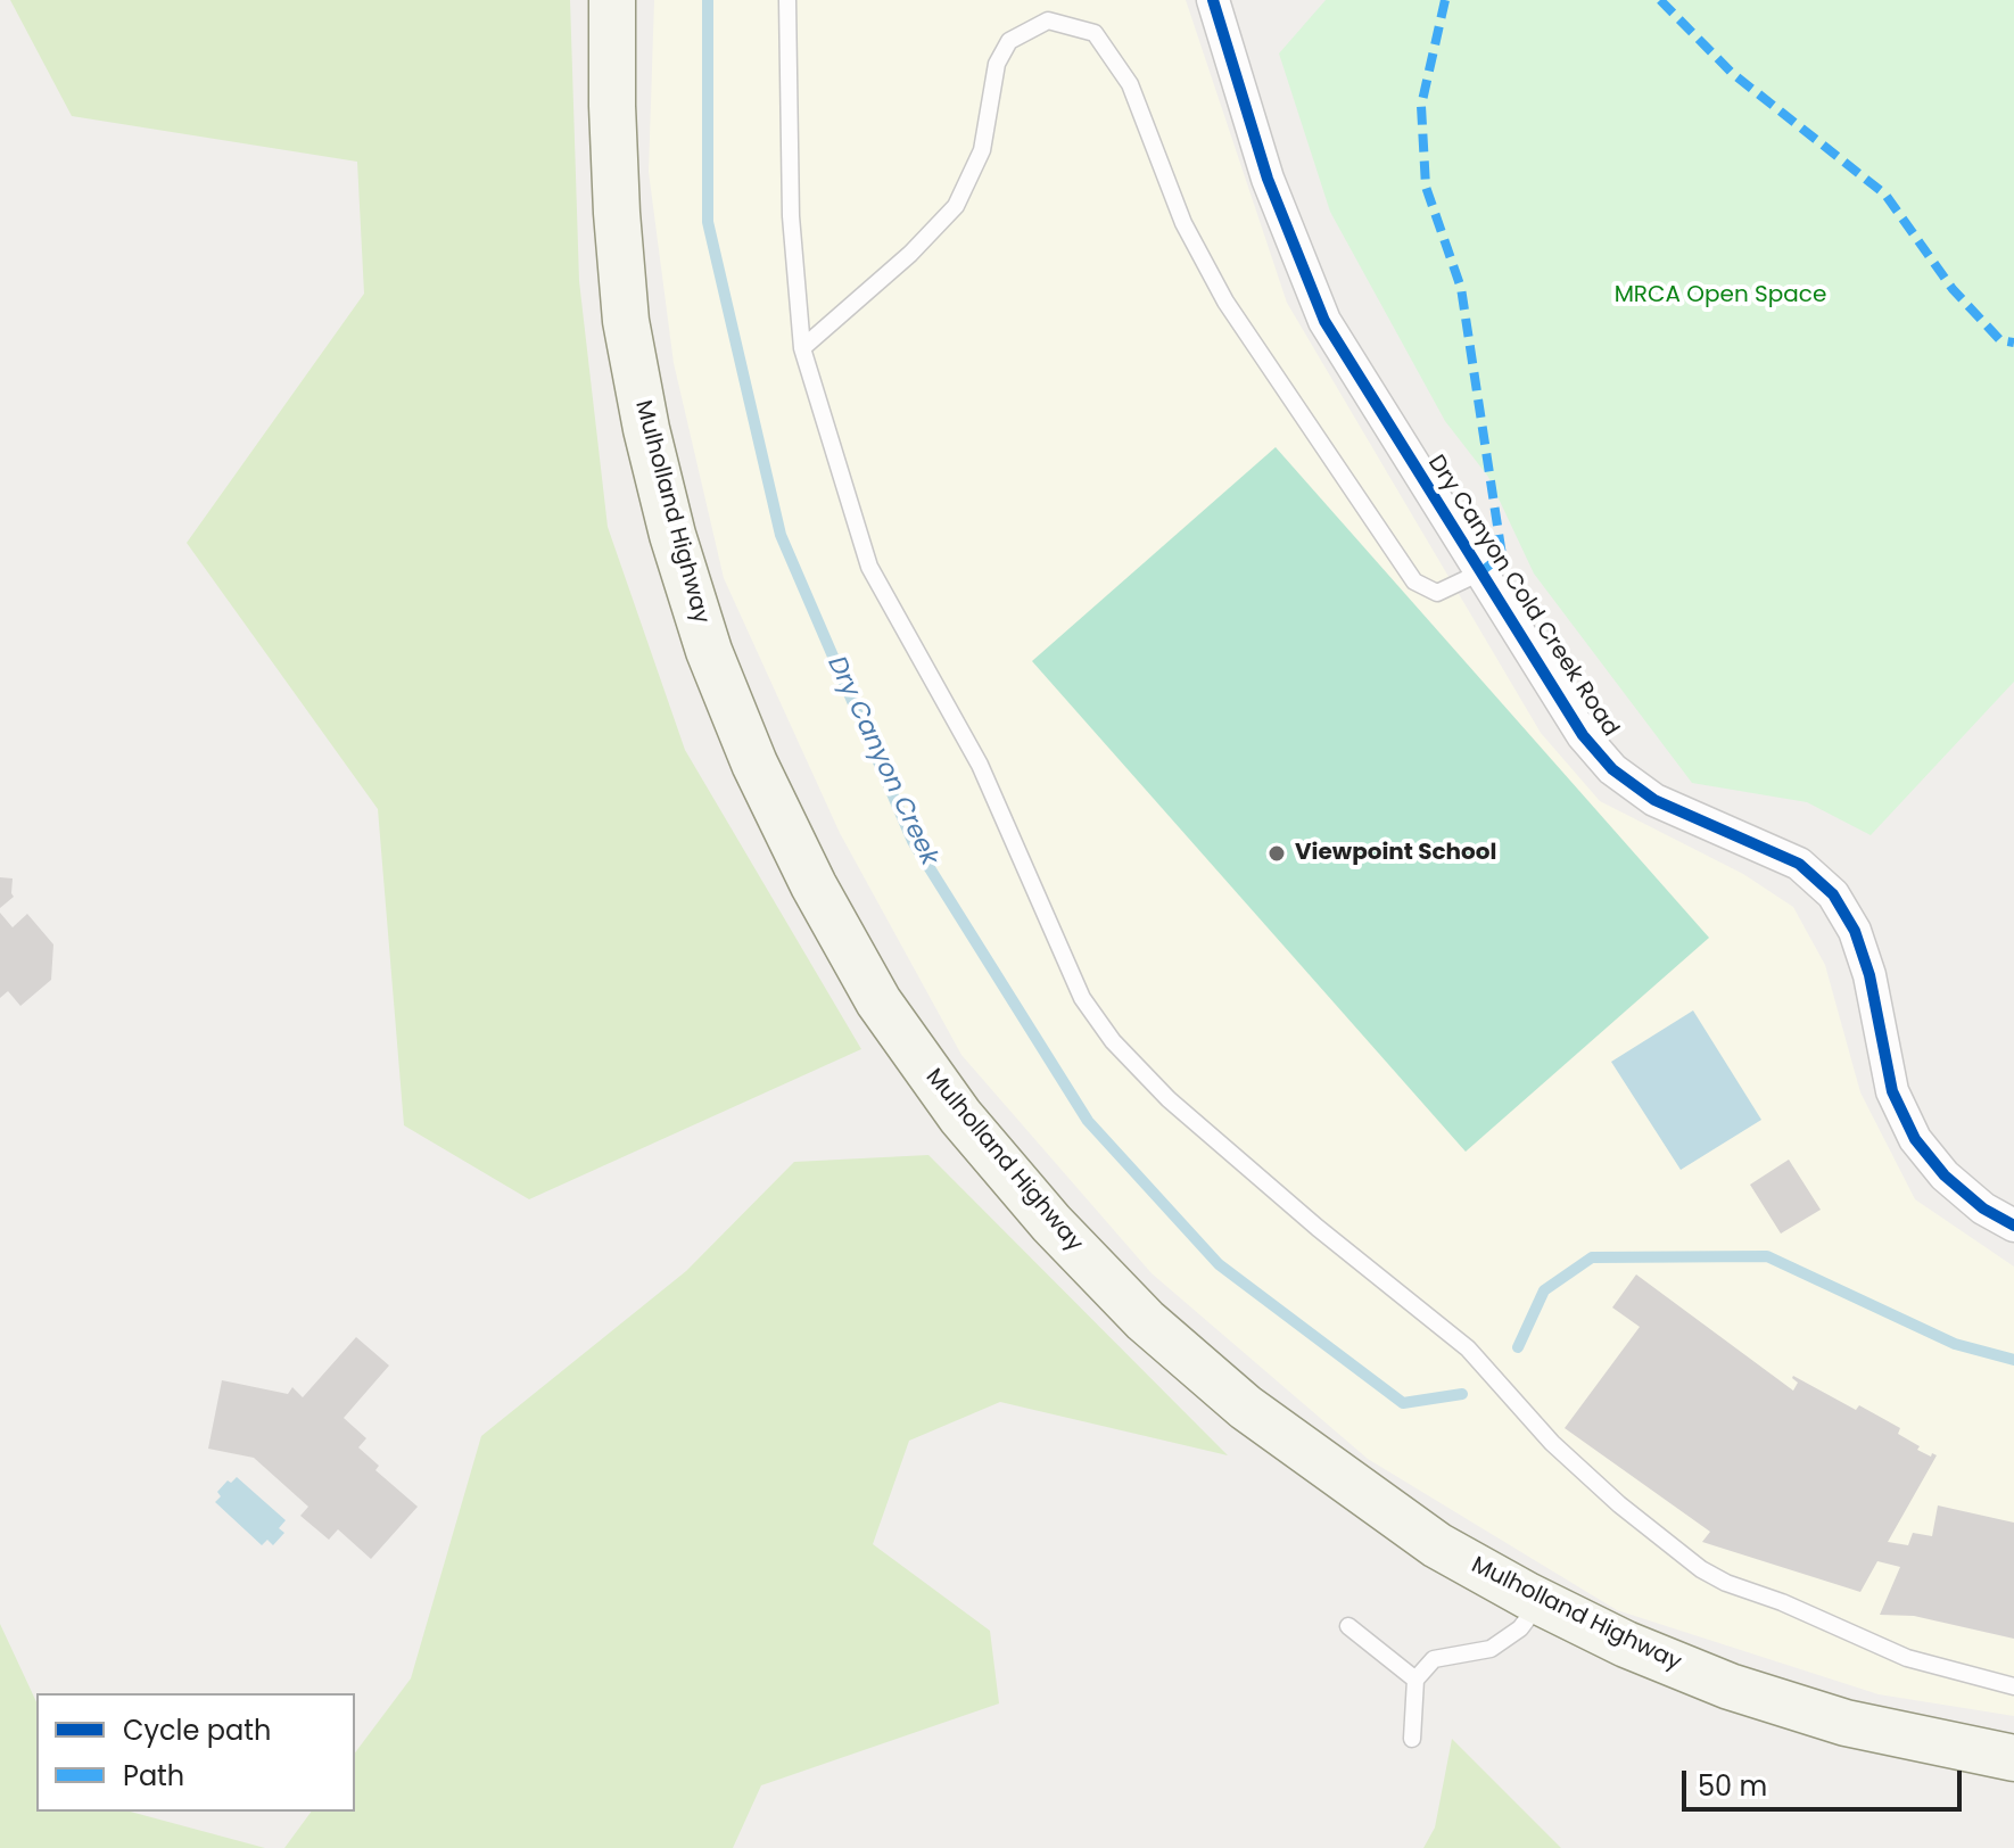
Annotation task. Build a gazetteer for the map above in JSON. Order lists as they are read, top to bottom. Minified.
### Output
{"streets":{"main road":["Mulholland Highway"],"street":["Dry Canyon Cold Creek Road"]},"water":["Dry Canyon Creek"],"parks":["MRCA Open Space"],"places":["Viewpoint School"],"legend":["Cycle path","Path"],"scale_bar":"50 m"}
